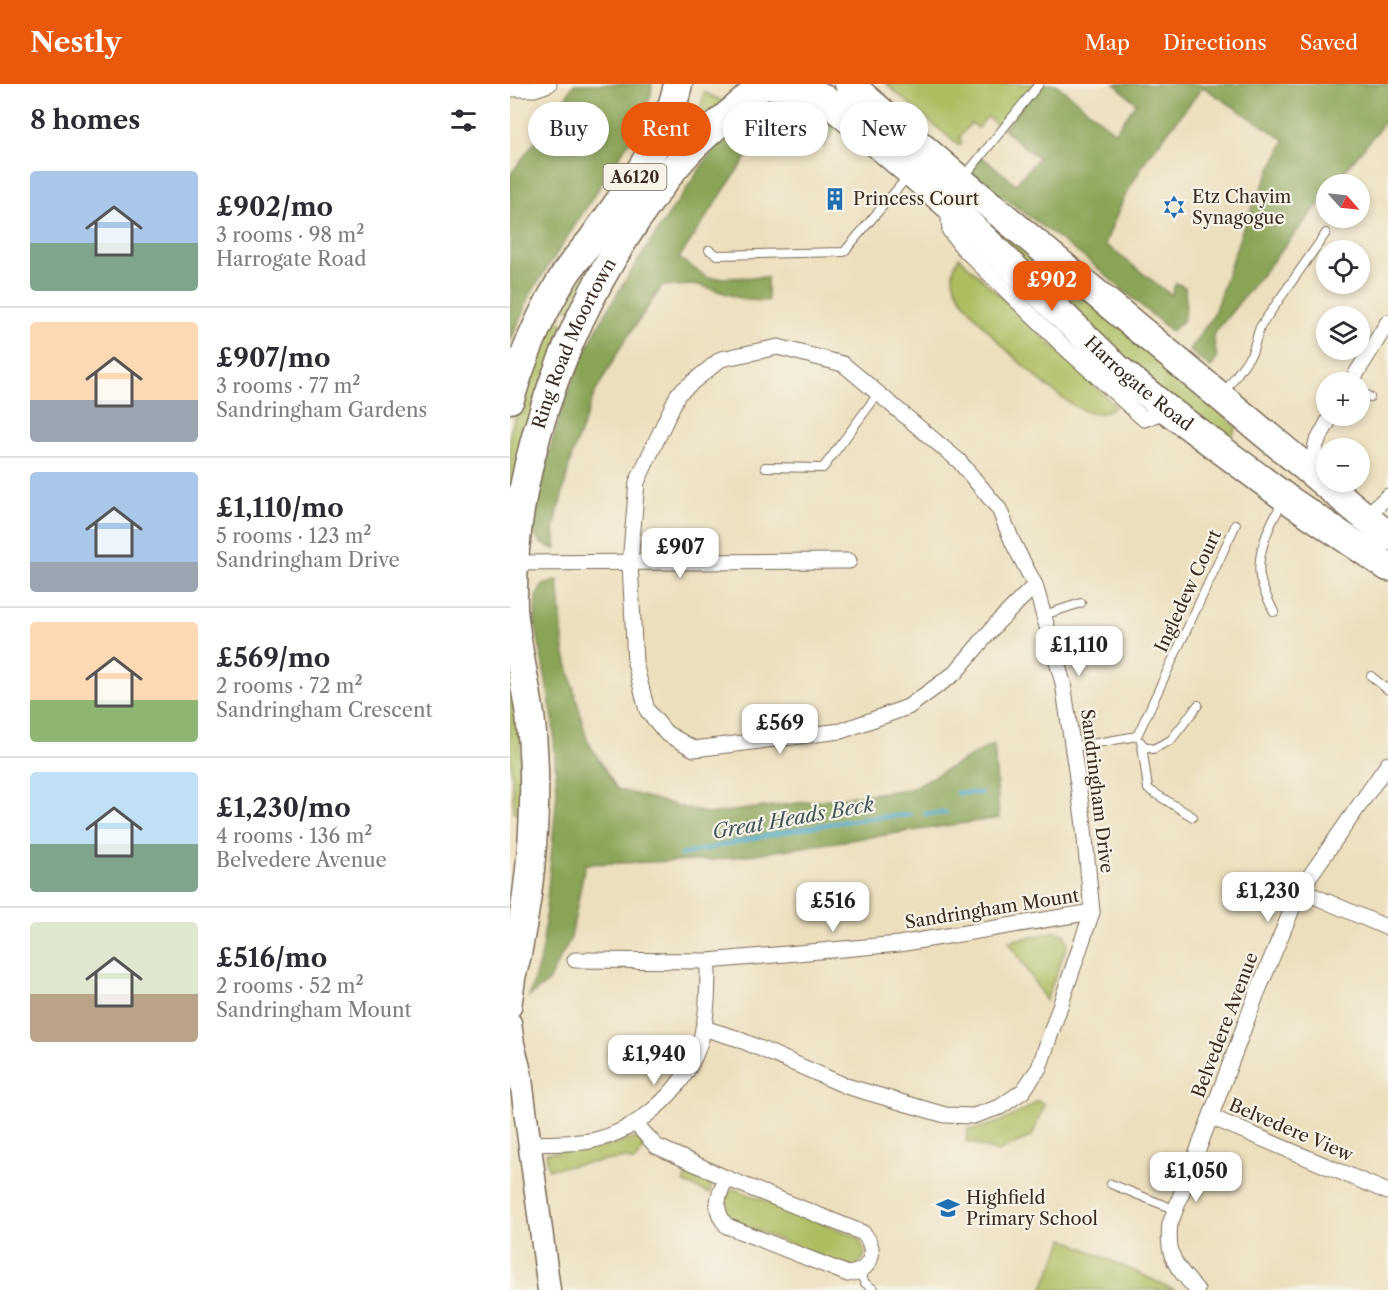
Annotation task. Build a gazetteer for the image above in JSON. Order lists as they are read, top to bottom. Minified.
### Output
{"streets":{"highway":["A6120","Ring Road Moortown","Harrogate Road"],"street":["Sandringham Drive","Sandringham Mount","Belvedere Avenue","Belvedere View"],"lane":["Ingledew Court"]},"crossings":[["Ring Road Moortown","Harrogate Road"],["Sandringham Drive","Sandringham Mount"],["Belvedere Avenue","Belvedere View"]],"water":["Great Heads Beck"],"places":{"building":["Princess Court"],"synagogue":["Etz Chayim Synagogue"],"school or university":["Highfield Primary School"]},"north":"bottom right","page":{"header":"Nestly","nav":["Map","Directions","Saved"],"heading":"8 homes","chip":["Buy","Rent","Filters","New"],"list":[{"name":"£902/mo","note":"3 rooms · 98 m² · Harrogate Road"},{"name":"£907/mo","note":"3 rooms · 77 m² · Sandringham Gardens"},{"name":"£1,110/mo","note":"5 rooms · 123 m² · Sandringham Drive"},{"name":"£569/mo","note":"2 rooms · 72 m² · Sandringham Crescent"},{"name":"£1,230/mo","note":"4 rooms · 136 m² · Belvedere Avenue"},{"name":"£516/mo","note":"2 rooms · 52 m² · Sandringham Mount"}],"map_buttons":["+","−"],"price":["£902","£907","£1,110","£569","£1,230","£516","£1,940","£1,050"]}}
